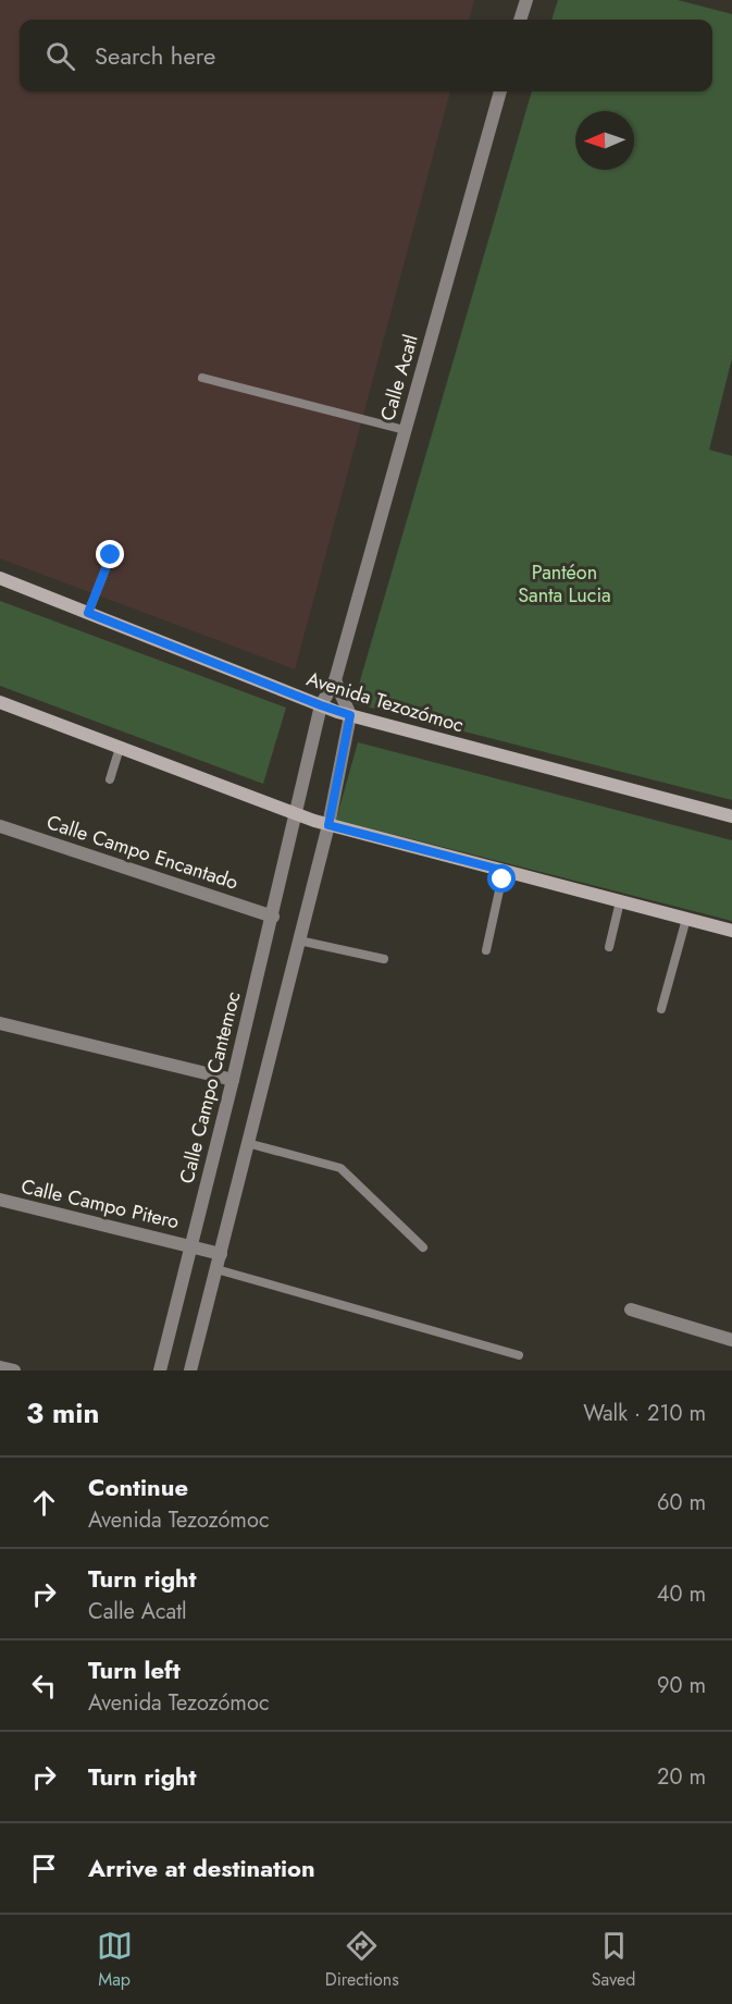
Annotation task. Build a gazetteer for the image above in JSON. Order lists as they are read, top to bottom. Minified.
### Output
{"streets":{"main road":["Avenida Tezozómoc"],"street":["Calle Acatl","Calle Campo Encantado","Calle Campo Cantemoc","Calle Campo Pitero"]},"crossings":[["Calle Acatl","Avenida Tezozómoc"],["Calle Acatl","Calle Campo Cantemoc"],["Calle Campo Encantado","Calle Campo Cantemoc"],["Calle Campo Cantemoc","Calle Campo Pitero"]],"parks":["Pantéon Santa Lucia"],"north":"left","page":{"search":"Search here","heading":["3 min","Walk · 210 m"],"list":[["Continue","Avenida Tezozómoc","60 m"],["Turn right","Calle Acatl","40 m"],["Turn left","Avenida Tezozómoc","90 m"],["Turn right","20 m"],"Arrive at destination"],"nav":["Map","Directions","Saved"]}}
